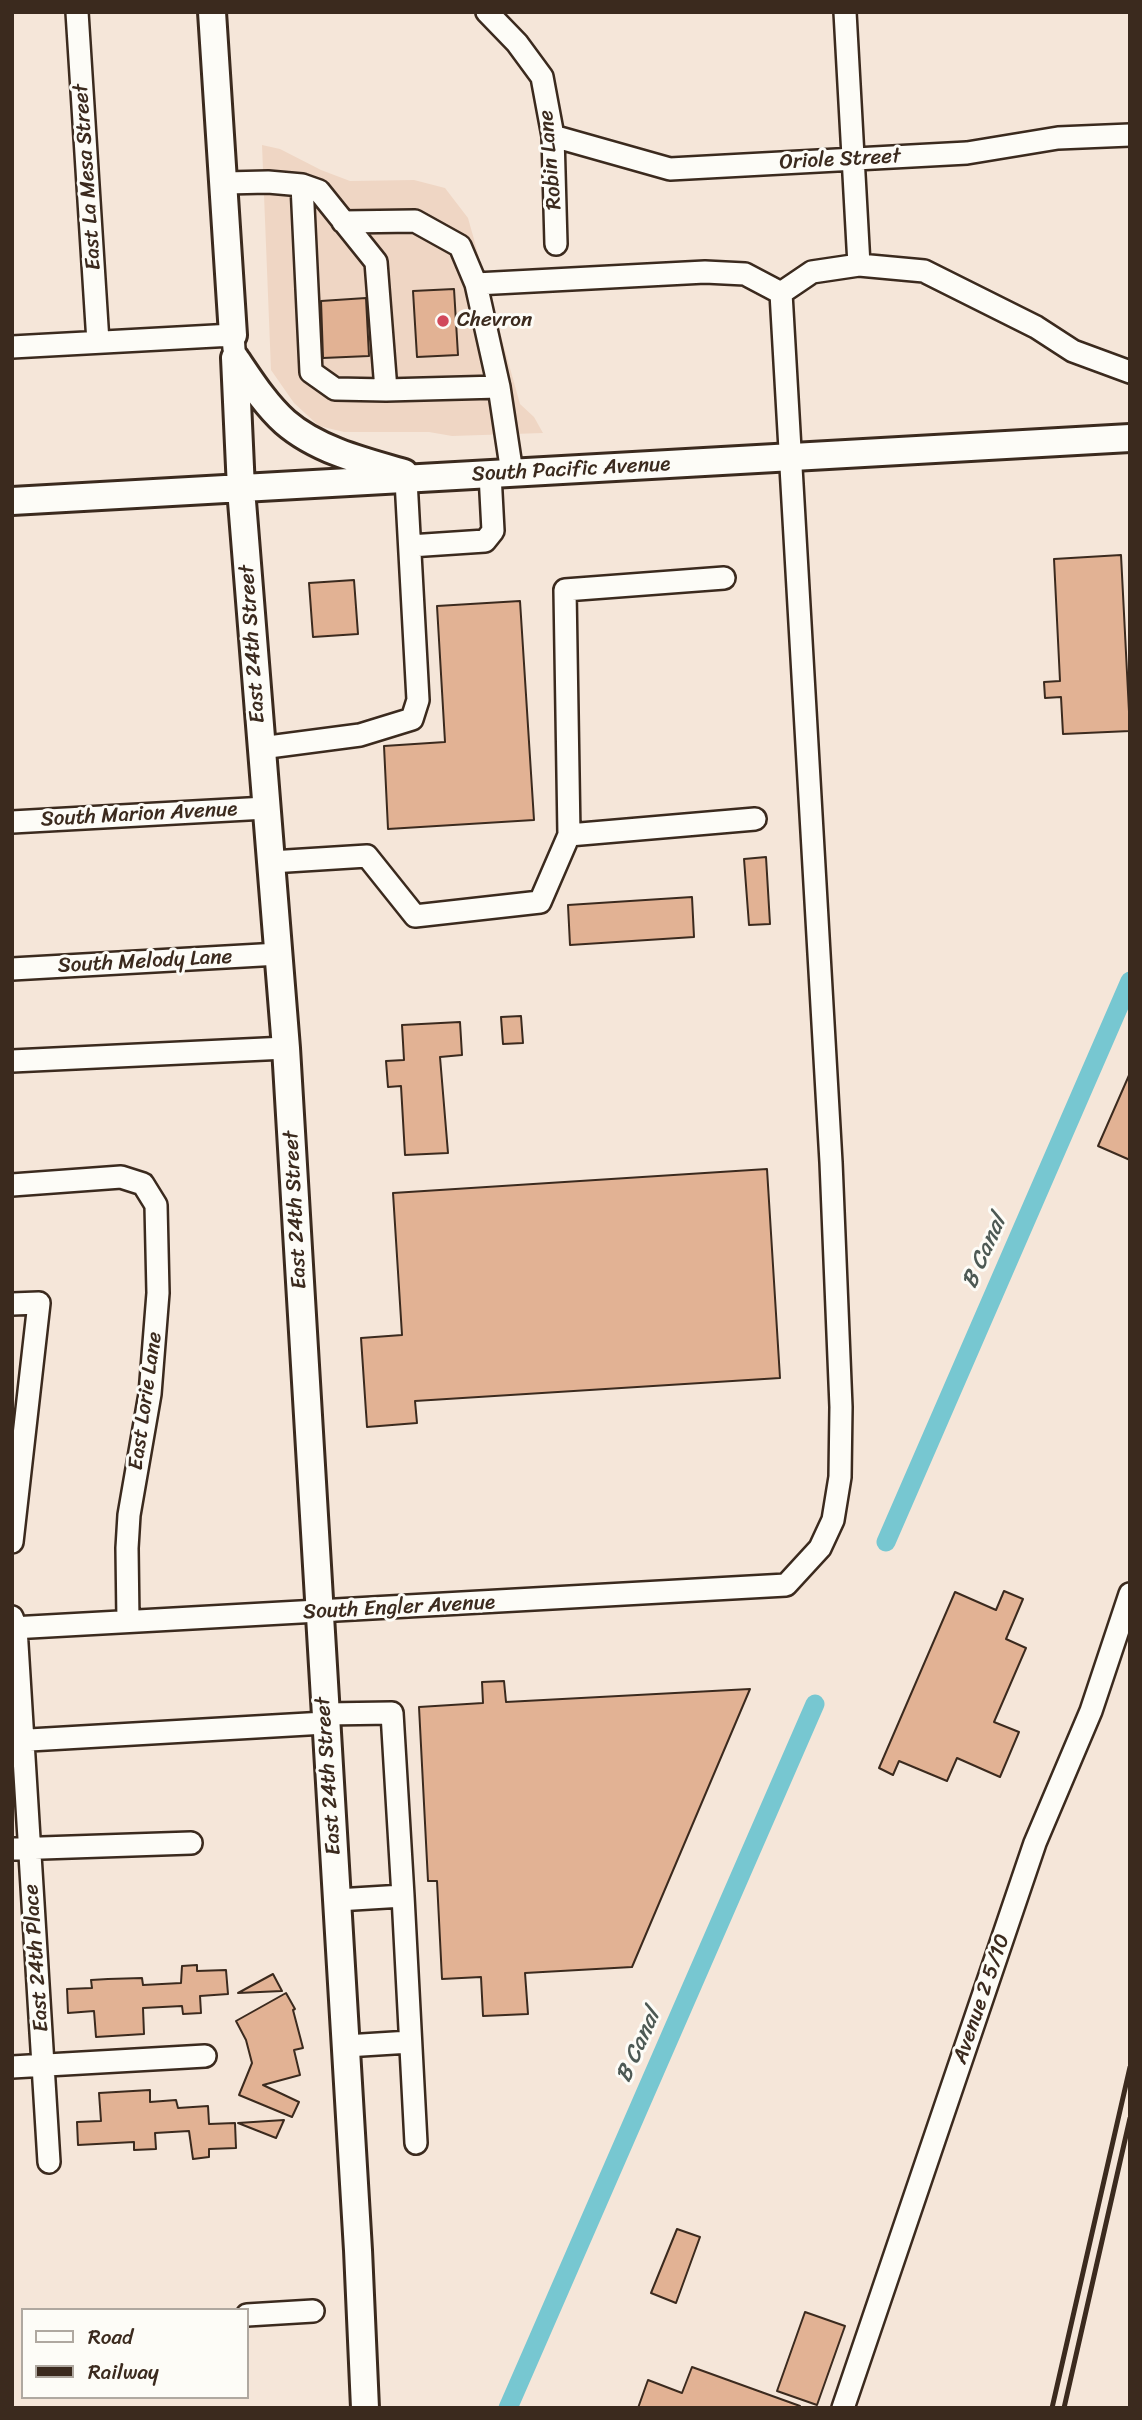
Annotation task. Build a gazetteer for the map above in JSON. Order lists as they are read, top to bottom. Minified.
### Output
{"streets":{"main road":["South Pacific Avenue","East 24th Street"],"street":["Robin Lane","Oriole Street","East La Mesa Street","South Marion Avenue","South Melody Lane","East Lorie Lane","South Engler Avenue","East 24th Place","Avenue 2 5/10"]},"crossings":[["Robin Lane","Oriole Street"],["South Pacific Avenue","East 24th Street"],["South Pacific Avenue","South Engler Avenue"],["East 24th Street","South Marion Avenue"],["East 24th Street","South Melody Lane"],["East 24th Street","South Engler Avenue"],["East Lorie Lane","South Engler Avenue"],["South Engler Avenue","East 24th Place"]],"water":["B Canal"],"places":["Chevron"],"legend":["Road","Railway"]}
